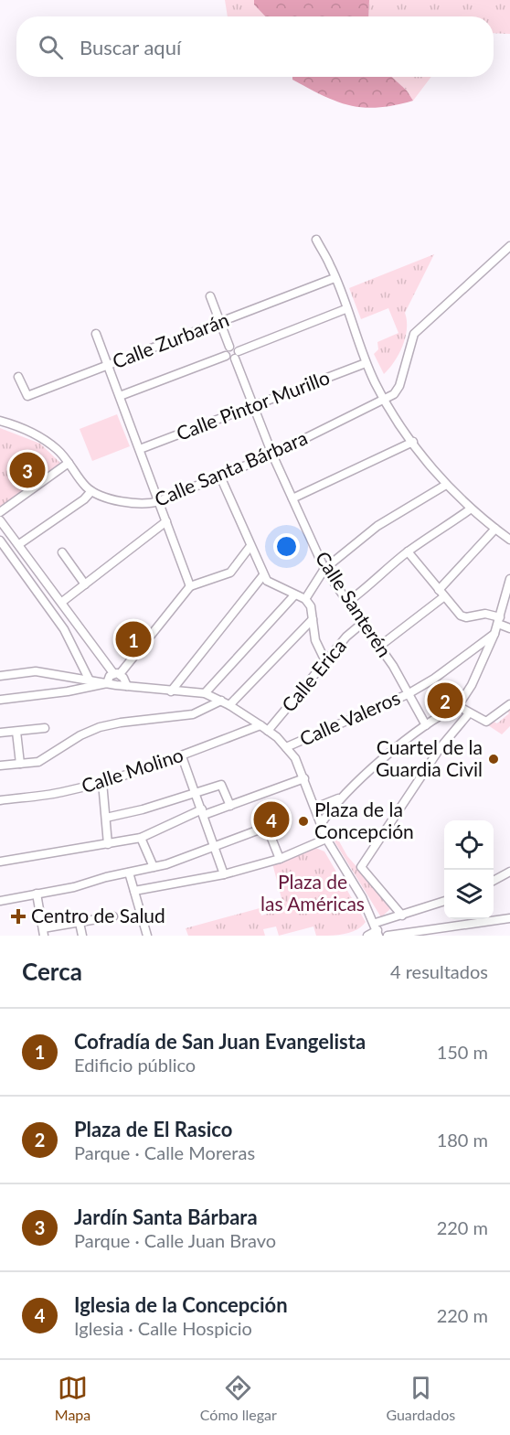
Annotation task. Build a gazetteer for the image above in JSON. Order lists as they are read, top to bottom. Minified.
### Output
{"streets":{"street":["Calle Zurbarán","Calle Pintor Murillo","Calle Santa Bárbara","Calle Santerén","Calle Erica","Calle Valeros","Calle Molino"]},"crossings":[["Calle Pintor Murillo","Calle Santerén"],["Calle Santa Bárbara","Calle Santerén"],["Calle Santerén","Calle Erica"],["Calle Santerén","Calle Valeros"]],"parks":["Plaza de las Américas"],"places":{"other":["Cuartel de la Guardia Civil","Plaza de la Concepción"],"health":["Centro de Salud"]},"page":{"search":"Buscar aquí","pins":["3","1","2","4"],"heading":["Cerca","4 resultados"],"list":[{"mark":"1","name":"Cofradía de San Juan Evangelista","note":"Edificio público","value":"150 m"},{"mark":"2","name":"Plaza de El Rasico","note":"Parque · Calle Moreras","value":"180 m"},{"mark":"3","name":"Jardín Santa Bárbara","note":"Parque · Calle Juan Bravo","value":"220 m"},{"mark":"4","name":"Iglesia de la Concepción","note":"Iglesia · Calle Hospicio","value":"220 m"}],"nav":["Mapa","Cómo llegar","Guardados"]}}
